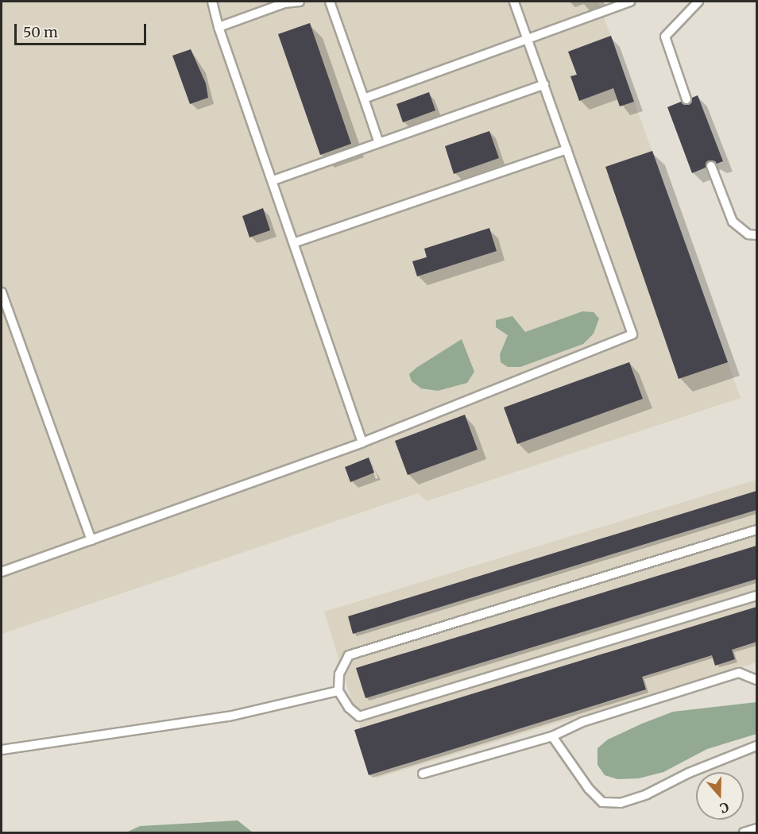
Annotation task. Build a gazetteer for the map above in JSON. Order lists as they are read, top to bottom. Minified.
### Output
{"scale_bar":"50 m","north":"bottom"}
